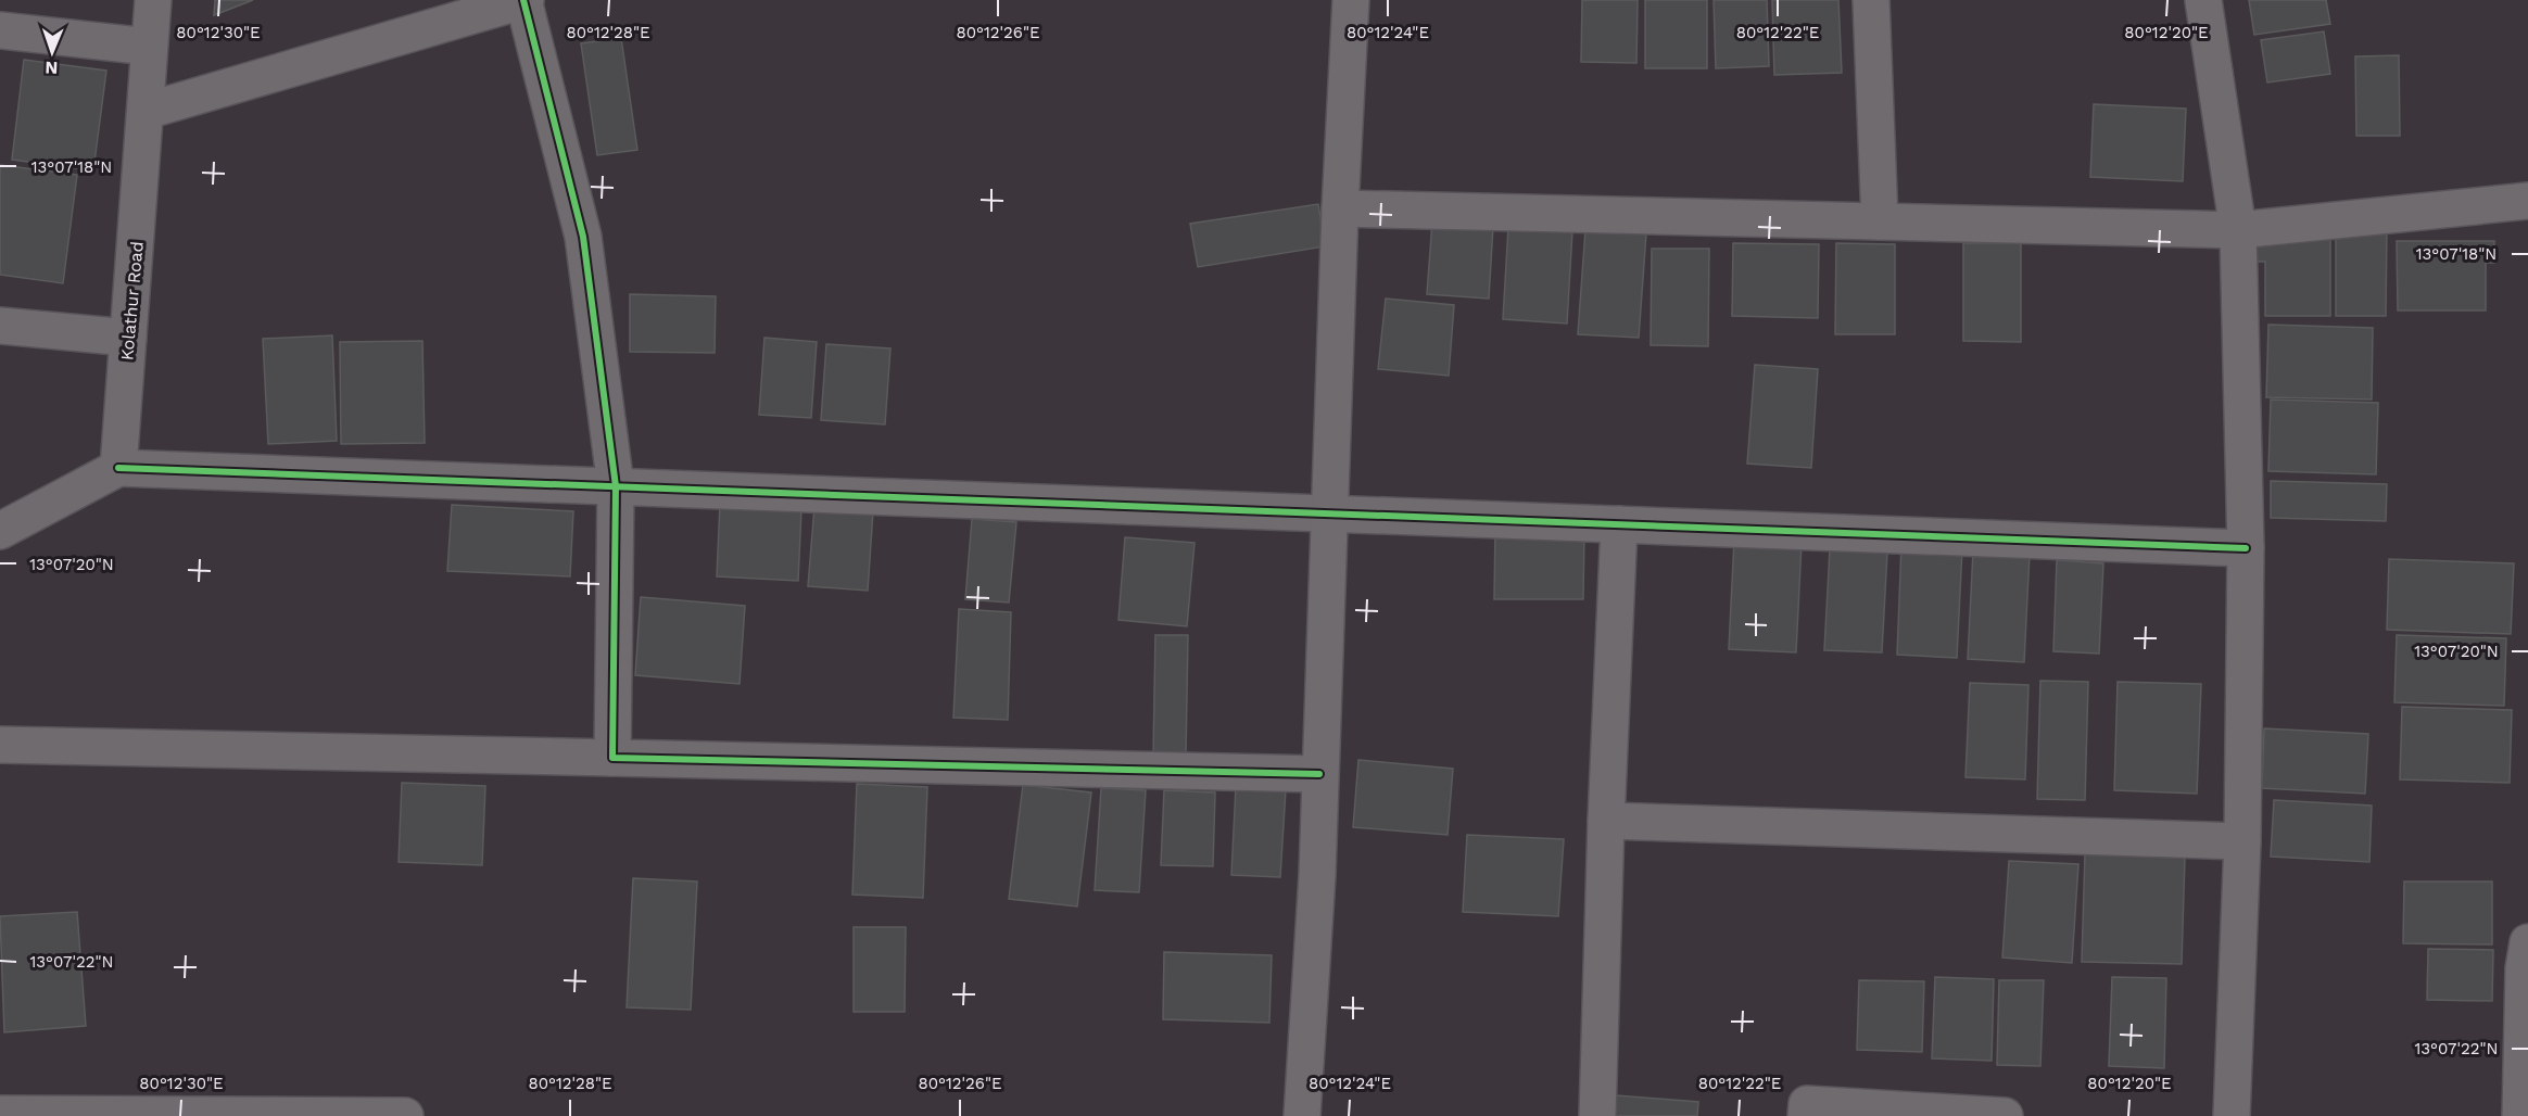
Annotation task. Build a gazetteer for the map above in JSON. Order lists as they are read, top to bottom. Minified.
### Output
{"streets":{"street":["Kolathur Road"]},"north":"bottom","coordinates":["80°12'30\"E","80°12'28\"E","80°12'26\"E","80°12'24\"E","80°12'22\"E","80°12'20\"E","13°07'18\"N","13°07'20\"N","13°07'22\"N"]}
